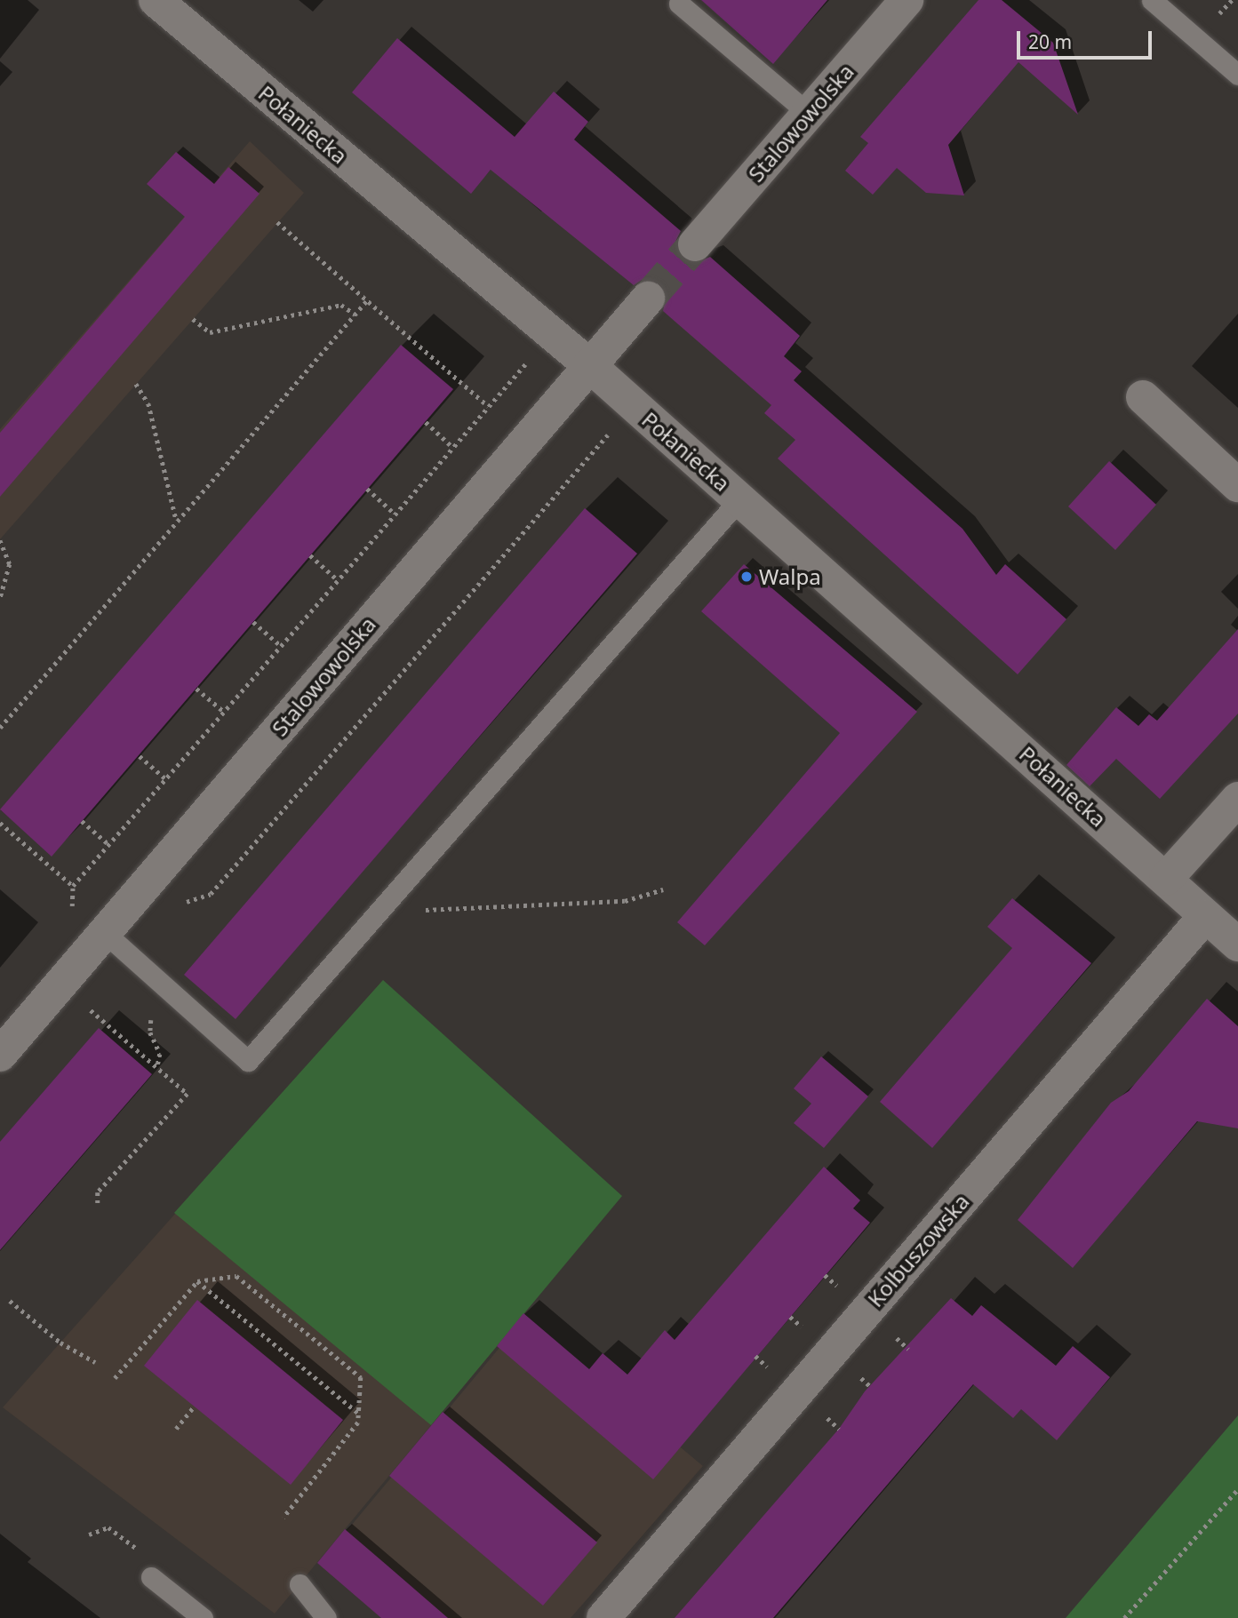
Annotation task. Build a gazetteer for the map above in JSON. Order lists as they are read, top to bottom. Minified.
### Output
{"streets":{"street":["Stalowowolska","Połaniecka","Kolbuszowska"]},"crossings":[["Stalowowolska","Połaniecka"],["Połaniecka","Kolbuszowska"]],"places":["Walpa"],"scale_bar":"20 m"}
